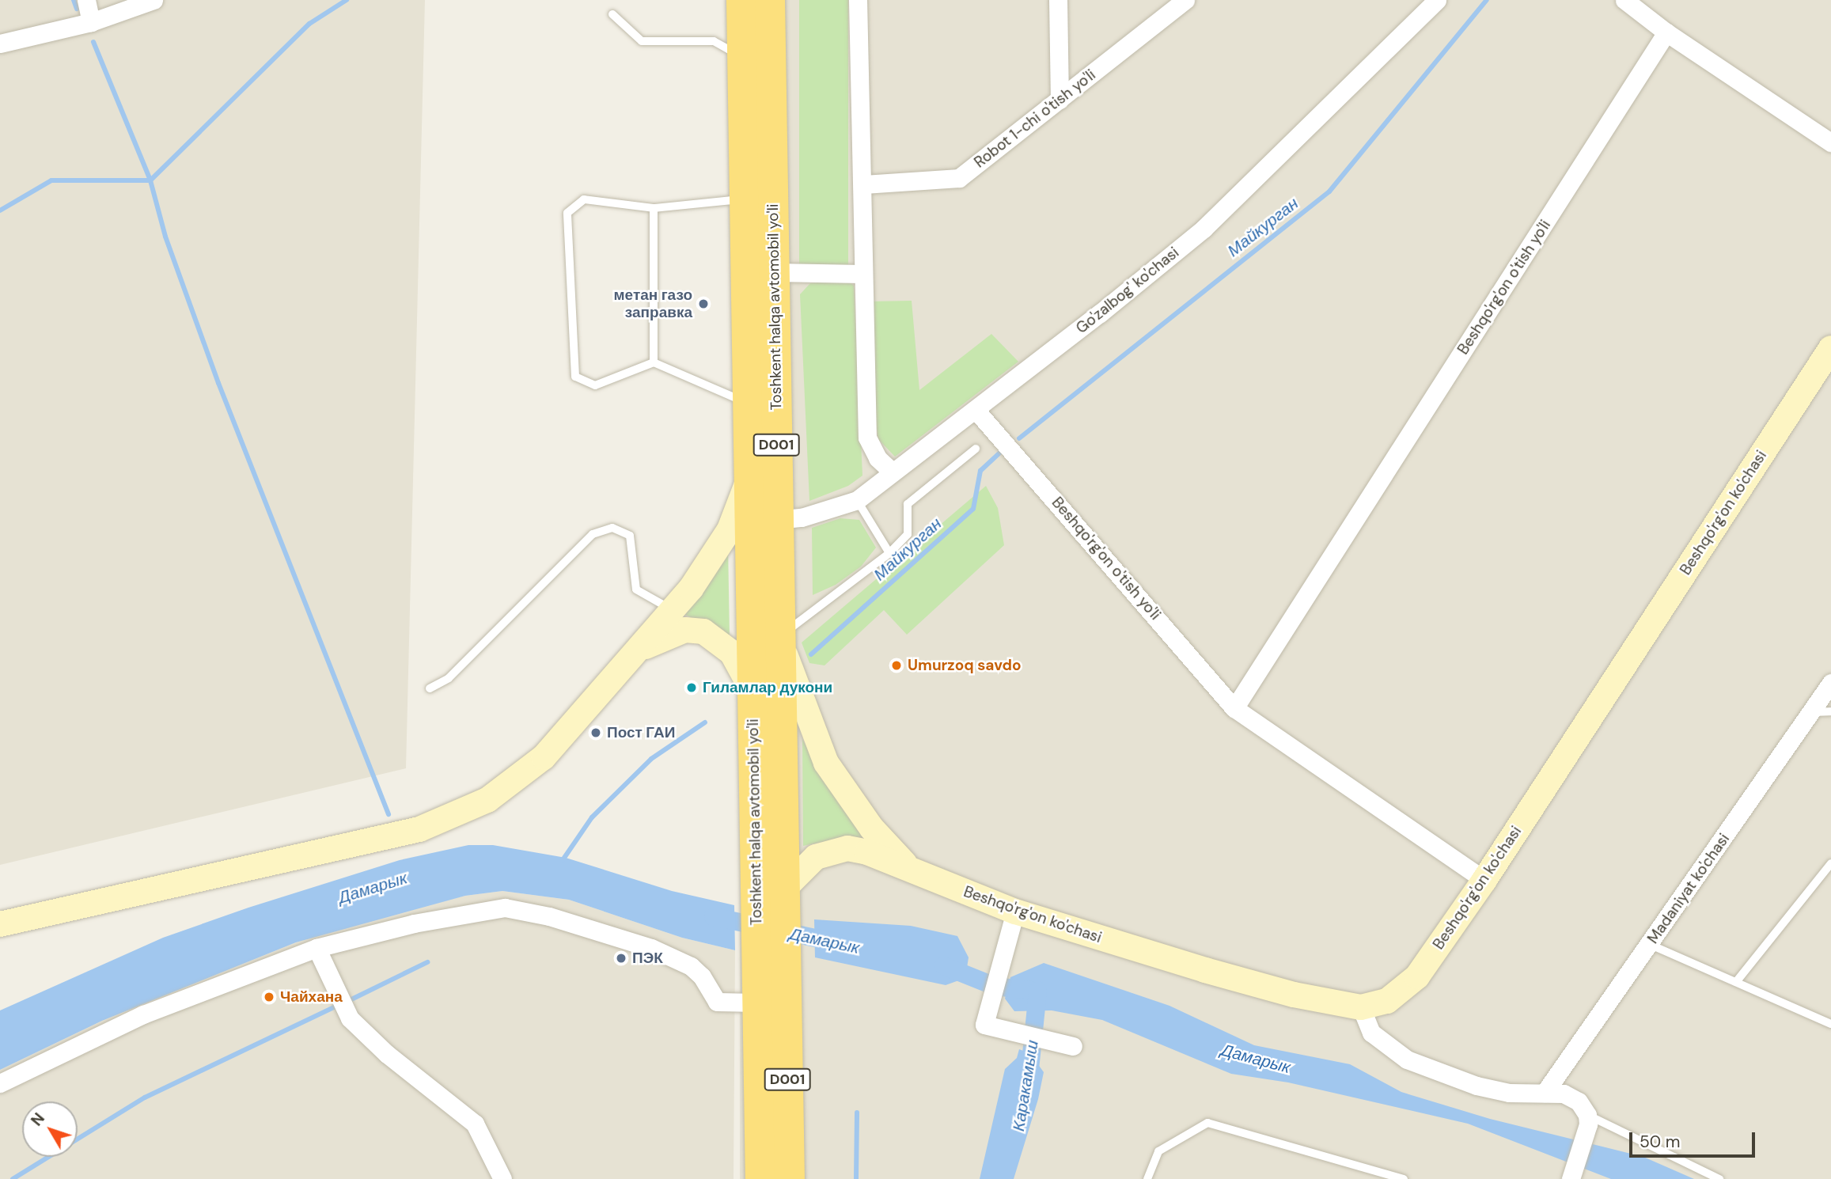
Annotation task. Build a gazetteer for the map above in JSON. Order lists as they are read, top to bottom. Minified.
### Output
{"streets":{"highway":["Toshkent halqa avtomobil yo'li","D001"],"main road":["Beshqo'rg'on ko'chasi"],"street":["Robot 1-chi o'tish yo'li","Beshqo'rg'on o'tish yo'li","Go'zalbog' ko'chasi","Madaniyat ko'chasi"]},"crossings":[["Beshqo'rg'on o'tish yo'li","Go'zalbog' ko'chasi"],["Beshqo'rg'on o'tish yo'li","Beshqo'rg'on ko'chasi"],["Go'zalbog' ko'chasi","Toshkent halqa avtomobil yo'li"],["Toshkent halqa avtomobil yo'li","Beshqo'rg'on ko'chasi"]],"water":["Майкурган","Дамарык","Каракамыш"],"places":["метан газо заправка","Umurzoq savdo","Гиламлар дукони","Пост ГАИ","ПЭК","Чайхана"],"scale_bar":"50 m","north":"top left"}
